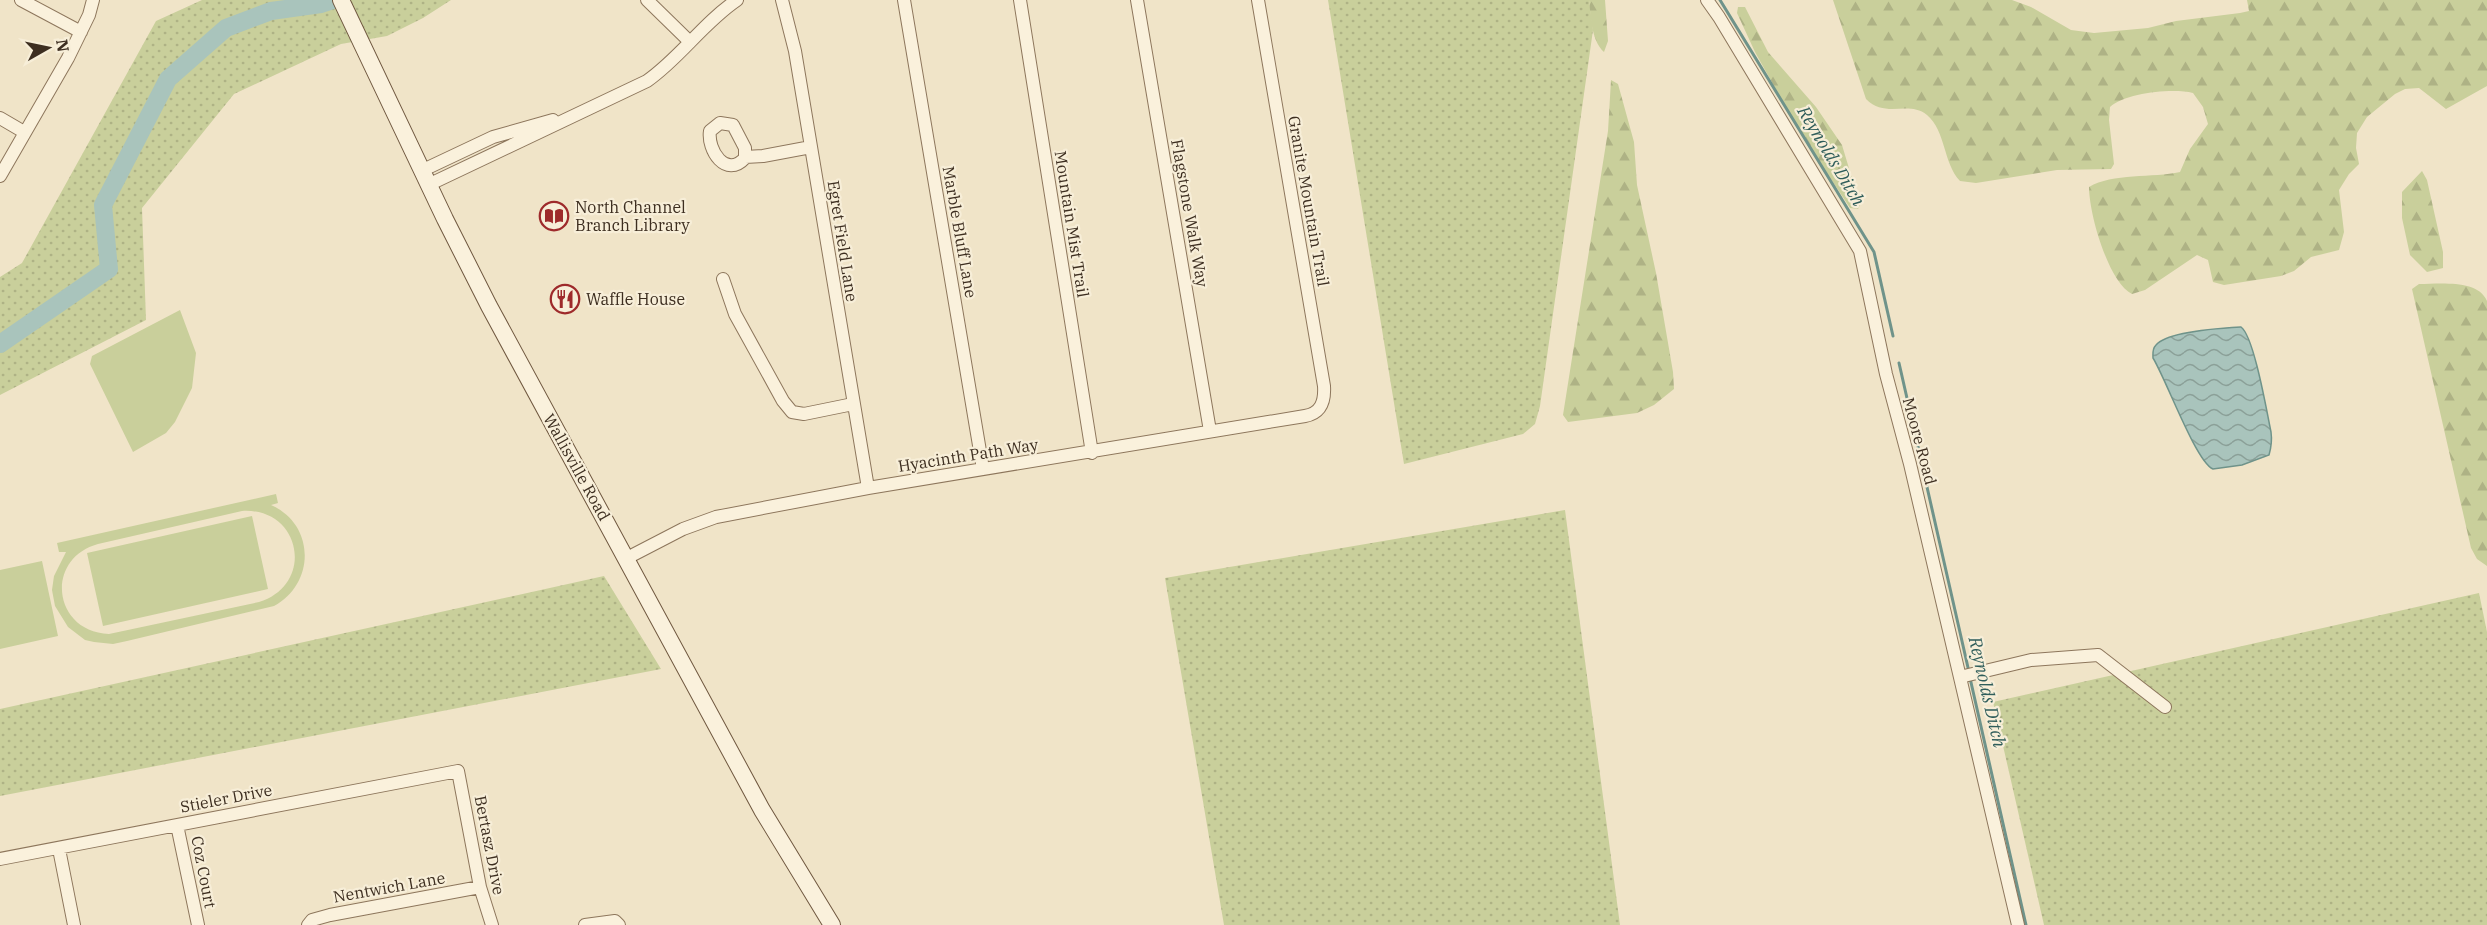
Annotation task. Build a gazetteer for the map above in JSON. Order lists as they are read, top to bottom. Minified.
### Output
{"streets":{"main road":["Wallisville Road"],"street":["Granite Mountain Trail","Flagstone Walk Way","Mountain Mist Trail","Marble Bluff Lane","Egret Field Lane","Moore Road","Hyacinth Path Way","Stieler Drive","Bertasz Drive","Coz Court","Nentwich Lane"]},"crossings":[["Granite Mountain Trail","Hyacinth Path Way"],["Flagstone Walk Way","Hyacinth Path Way"],["Mountain Mist Trail","Hyacinth Path Way"],["Marble Bluff Lane","Hyacinth Path Way"],["Egret Field Lane","Hyacinth Path Way"],["Hyacinth Path Way","Wallisville Road"],["Stieler Drive","Bertasz Drive"],["Stieler Drive","Coz Court"],["Bertasz Drive","Nentwich Lane"]],"water":["Reynolds Ditch"],"places":{"library":["North Channel Branch Library"],"restaurant":["Waffle House"]},"north":"right"}
